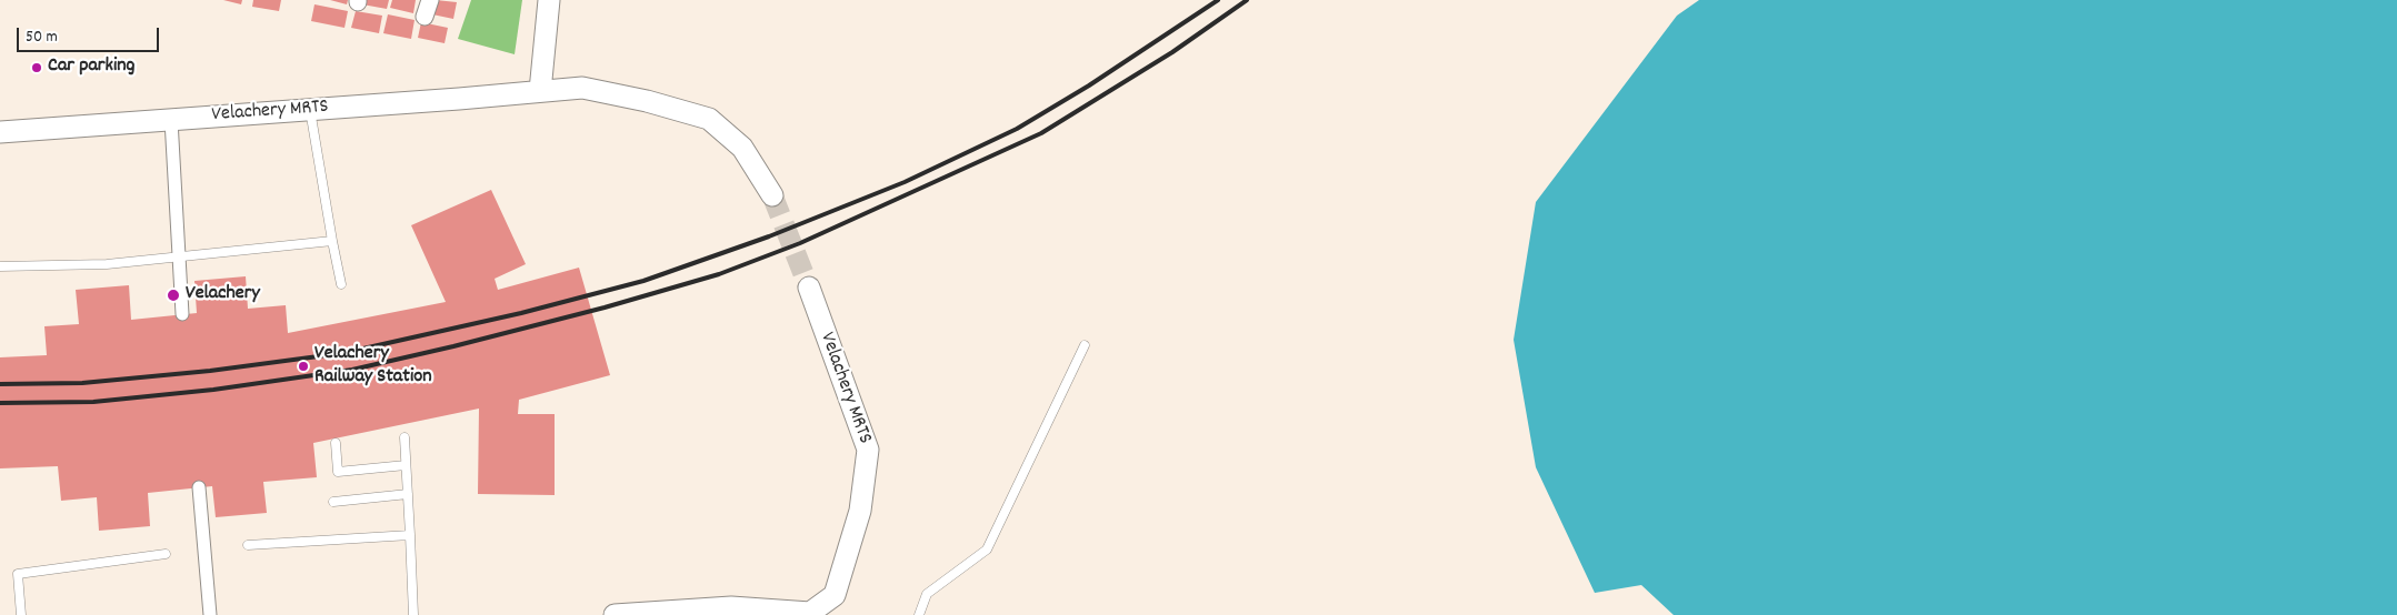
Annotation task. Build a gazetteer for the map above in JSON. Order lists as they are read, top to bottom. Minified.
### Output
{"streets":{"street":["Velachery MRTS"]},"places":["Car parking","Velachery","Velachery Railway Station"],"scale_bar":"50 m"}
